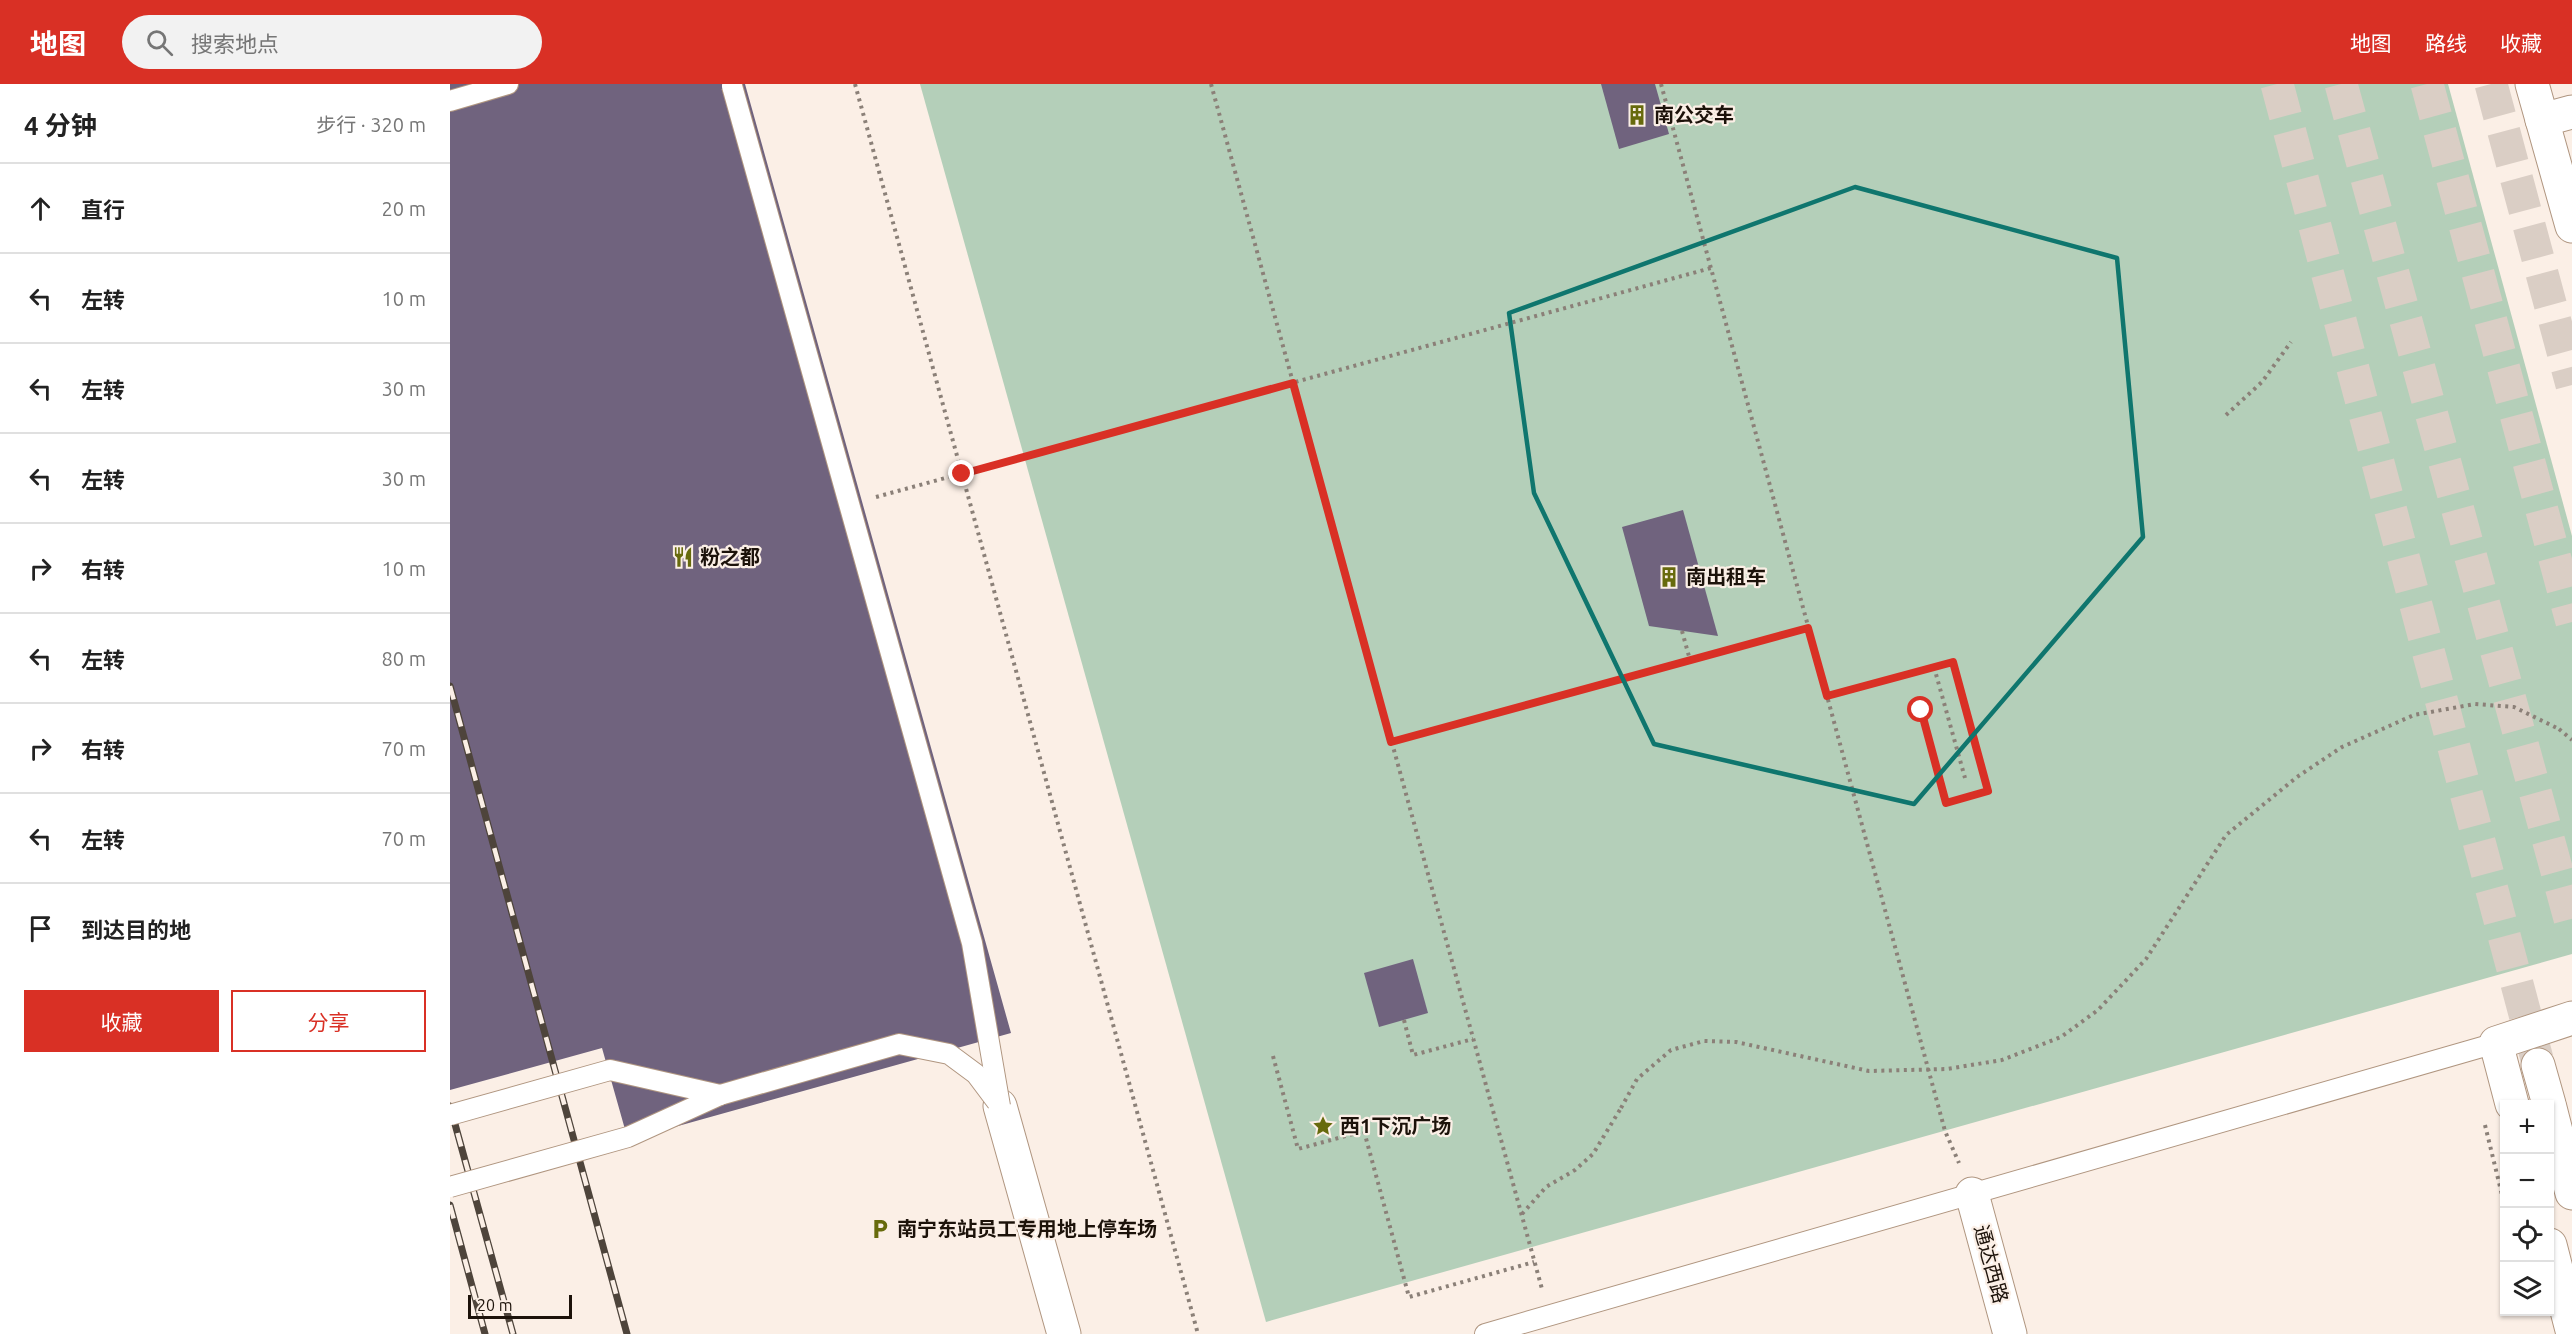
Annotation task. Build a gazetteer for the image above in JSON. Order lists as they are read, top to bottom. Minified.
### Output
{"streets":{"street":["通达西路"]},"places":{"building":["南公交车","南出租车"],"restaurant":["粉之都"],"place":["西1下沉广场"],"parking":["南宁东站员工专用地上停车场"]},"scale_bar":"20 m","page":{"header":"地图","search":"搜索地点","nav":["地图","路线","收藏"],"heading":["4 分钟","步行 · 320 m"],"list":[["直行","20 m"],["左转","10 m"],["左转","30 m"],["左转","30 m"],["右转","10 m"],["左转","80 m"],["右转","70 m"],["左转","70 m"],"到达目的地"],"buttons":["收藏","分享"],"map_buttons":["+","−"],"scale":"20 m"}}
